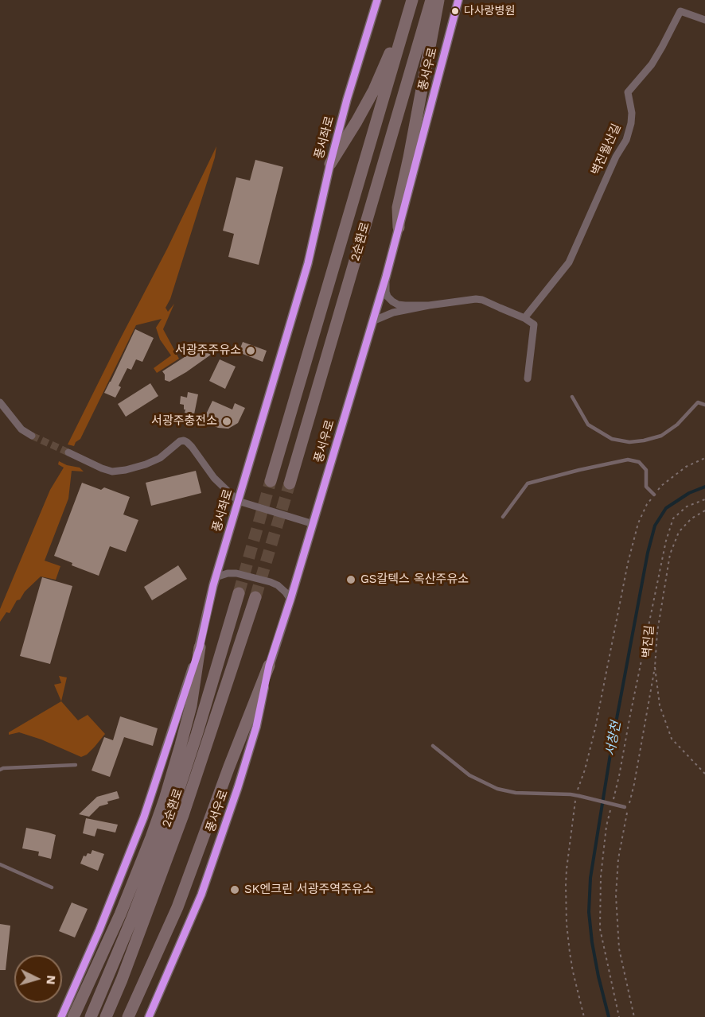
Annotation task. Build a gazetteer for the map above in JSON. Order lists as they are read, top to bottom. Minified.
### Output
{"streets":{"highway":["2순환로"],"street":["풍서우로","풍서좌로","벽진월산길"],"path":["벽진길"]},"water":["서창천"],"places":["다사랑병원","서광주주유소","서광주충전소","GS칼텍스 옥산주유소","SK엔크린 서광주역주유소"],"north":"right"}
